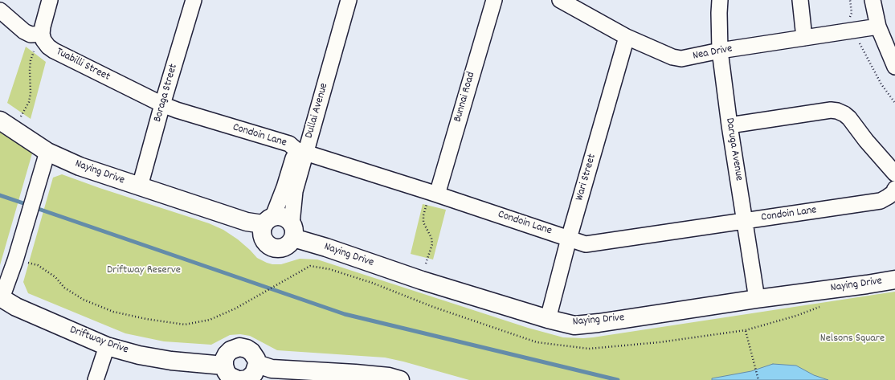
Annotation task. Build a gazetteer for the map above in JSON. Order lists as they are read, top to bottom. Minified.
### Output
{"streets":{"street":["Nea Drive","Tuabilli Street","Boraga Street","Bunnai Road","Dullai Avenue","Condoin Lane","Daruga Avenue","Naying Drive","Wari Street","Driftway Drive"]},"crossings":[["Nea Drive","Daruga Avenue"],["Nea Drive","Wari Street"],["Tuabilli Street","Boraga Street"],["Tuabilli Street","Condoin Lane"],["Boraga Street","Condoin Lane"],["Boraga Street","Naying Drive"],["Bunnai Road","Condoin Lane"],["Dullai Avenue","Condoin Lane"],["Dullai Avenue","Naying Drive"],["Condoin Lane","Daruga Avenue"],["Condoin Lane","Wari Street"],["Daruga Avenue","Naying Drive"],["Naying Drive","Wari Street"]],"parks":["Driftway Reserve","Nelsons Square"]}
